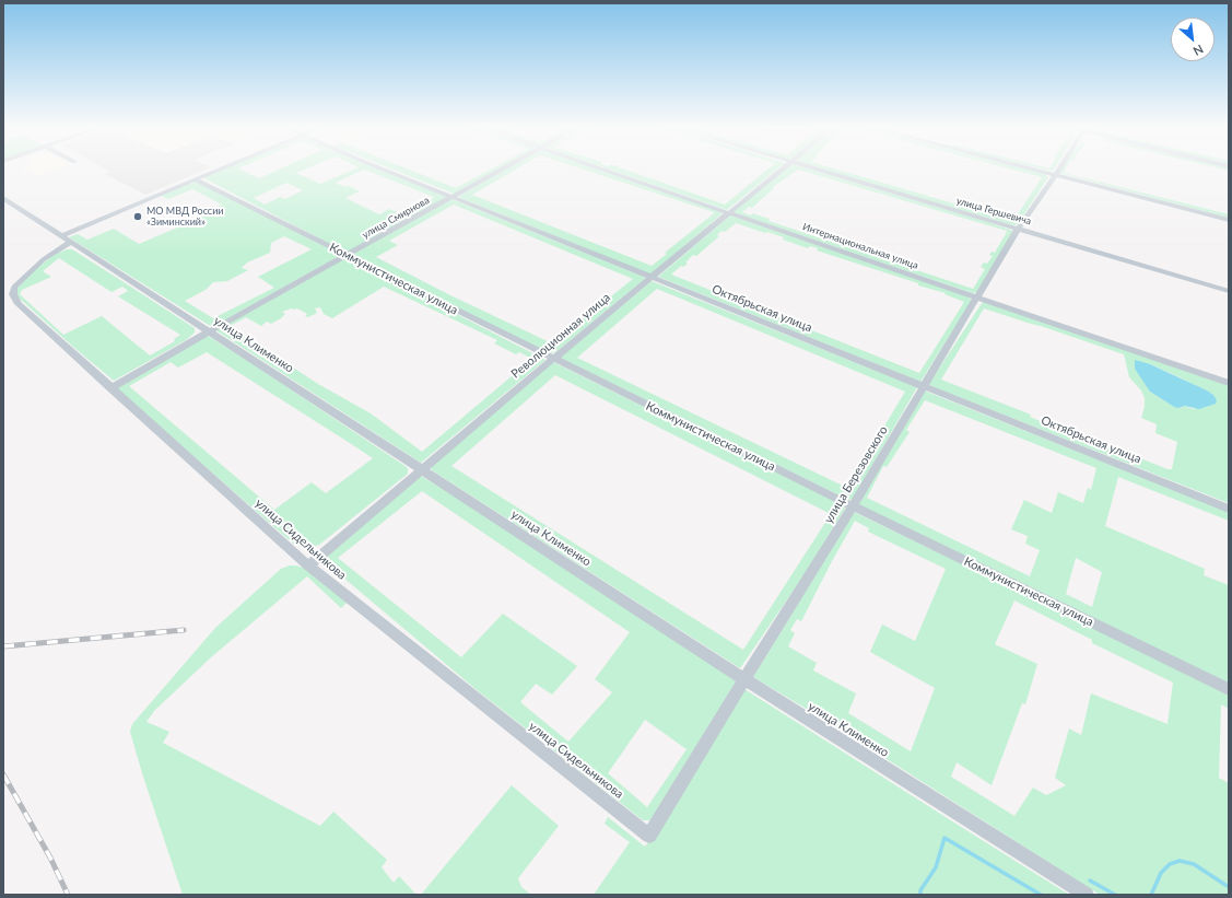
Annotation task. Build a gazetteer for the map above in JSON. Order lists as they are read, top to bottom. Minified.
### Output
{"streets":{"street":["улица Гершевича","улица Смирнова","Интернациональная улица","Коммунистическая улица","Октябрьская улица","Революционная улица","улица Клименко","улица Березовского","улица Сидельникова"]},"crossings":[["улица Гершевича","улица Березовского"],["улица Смирнова","Коммунистическая улица"],["улица Смирнова","Октябрьская улица"],["улица Смирнова","улица Клименко"],["улица Смирнова","улица Сидельникова"],["Интернациональная улица","Революционная улица"],["Интернациональная улица","улица Березовского"],["Коммунистическая улица","Революционная улица"],["Коммунистическая улица","улица Березовского"],["Октябрьская улица","Революционная улица"],["Октябрьская улица","улица Березовского"],["Революционная улица","улица Клименко"],["Революционная улица","улица Сидельникова"],["улица Клименко","улица Березовского"],["улица Клименко","улица Сидельникова"],["улица Березовского","улица Сидельникова"]],"places":["МО МВД России «Зиминский»"],"north":"bottom right"}
